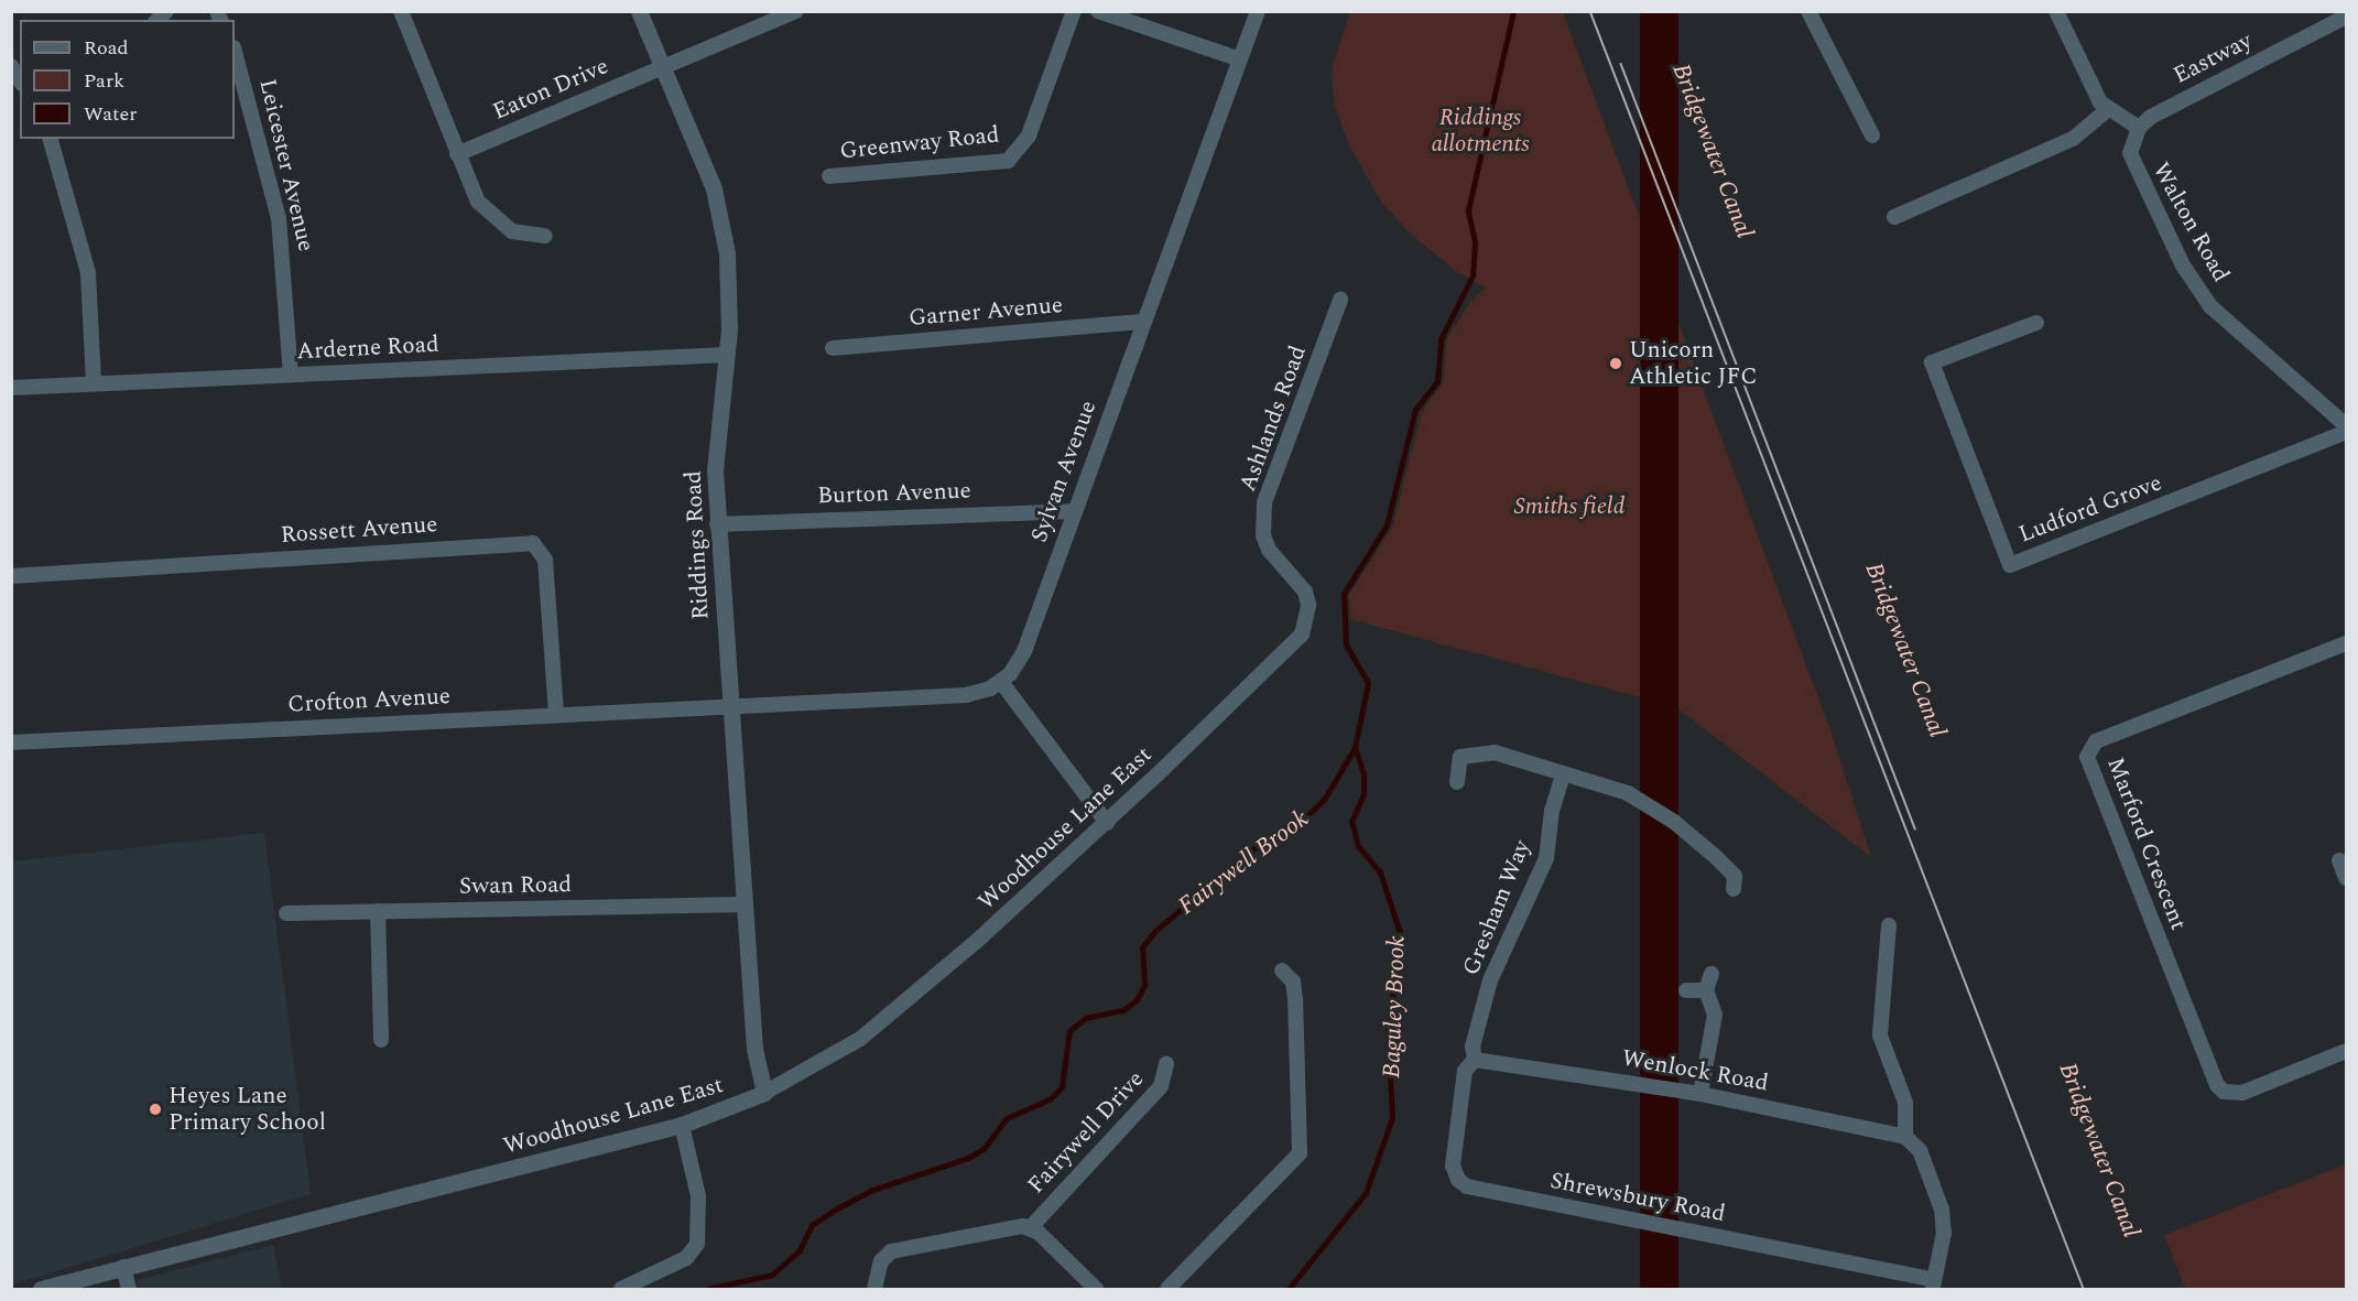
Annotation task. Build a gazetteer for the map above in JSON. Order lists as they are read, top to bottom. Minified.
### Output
{"streets":{"street":["Eastway","Eaton Drive","Greenway Road","Leicester Avenue","Walton Road","Garner Avenue","Arderne Road","Ashlands Road","Sylvan Avenue","Burton Avenue","Ludford Grove","Rossett Avenue","Riddings Road","Crofton Avenue","Woodhouse Lane East","Marford Crescent","Swan Road","Gresham Way","Wenlock Road","Fairywell Drive","Shrewsbury Road"]},"crossings":[["Eastway","Walton Road"],["Eaton Drive","Riddings Road"],["Leicester Avenue","Arderne Road"],["Garner Avenue","Sylvan Avenue"],["Arderne Road","Riddings Road"],["Ashlands Road","Woodhouse Lane East"],["Sylvan Avenue","Burton Avenue"],["Burton Avenue","Riddings Road"],["Rossett Avenue","Crofton Avenue"],["Riddings Road","Crofton Avenue"],["Riddings Road","Woodhouse Lane East"],["Riddings Road","Swan Road"],["Gresham Way","Wenlock Road"],["Gresham Way","Shrewsbury Road"],["Wenlock Road","Shrewsbury Road"]],"water":["Bridgewater Canal","Fairywell Brook","Baguley Brook"],"parks":["Riddings allotments","Smiths field"],"places":["Unicorn Athletic JFC","Heyes Lane Primary School"],"legend":["Road","Park","Water"]}
